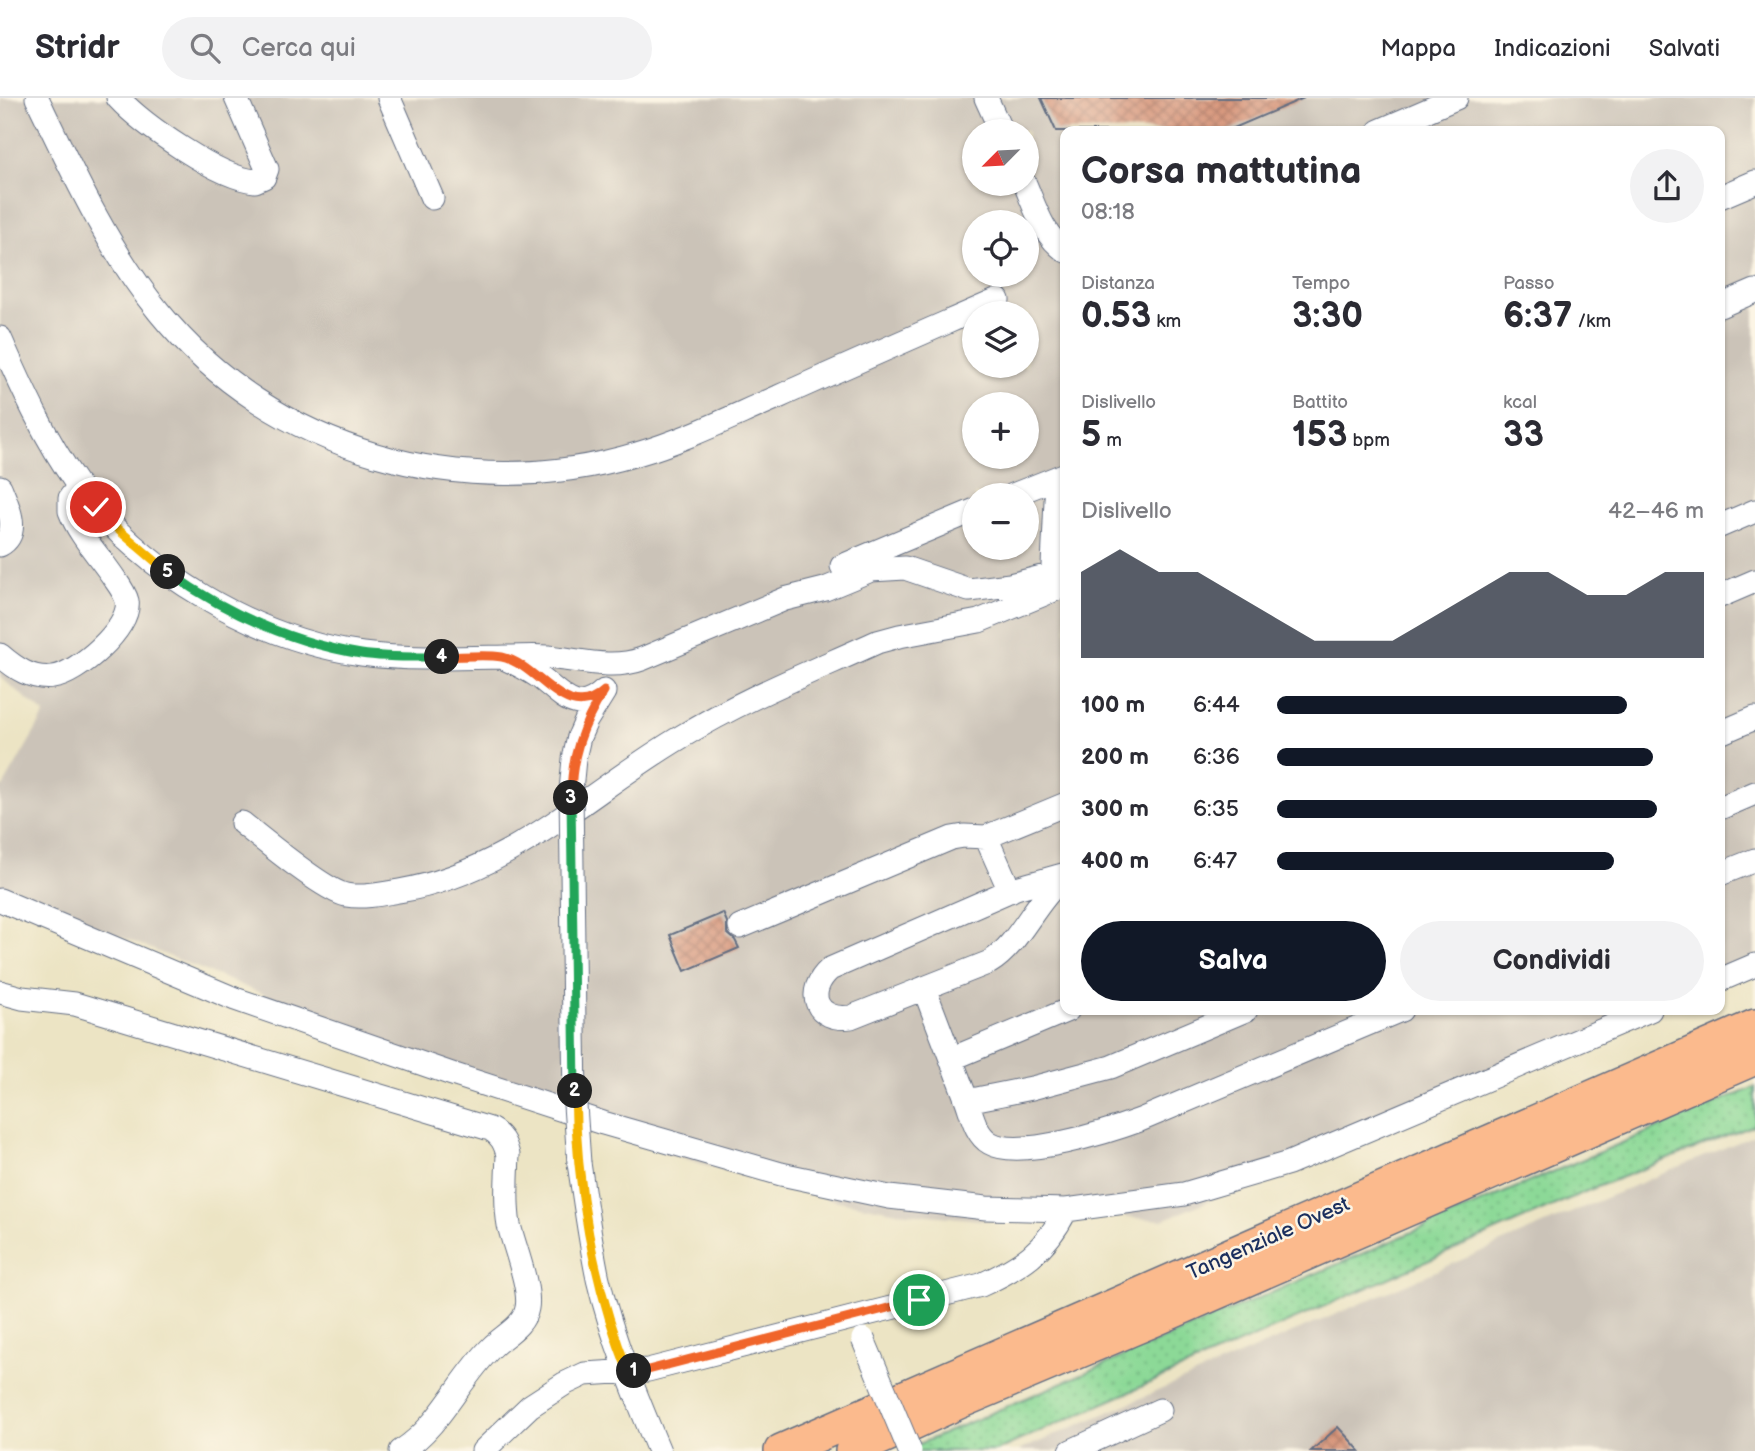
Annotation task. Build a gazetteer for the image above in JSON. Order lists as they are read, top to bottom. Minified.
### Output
{"streets":{"highway":["Tangenziale Ovest"]},"north":"bottom left","page":{"header":"Stridr","search":"Cerca qui","nav":["Mappa","Indicazioni","Salvati"],"map_buttons":["+","−"],"heading":["Corsa mattutina","08:18"],"stats":[["Distanza","0.53 km"],["Tempo","3:30"],["Passo","6:37 /km"],["Dislivello","5 m"],["Battito","153 bpm"],["kcal","33"]],"chart":["Dislivello","42–46 m"],"pins":["5","4","3","2","1"],"list":[{"name":"100 m","note":"6:44"},{"name":"200 m","note":"6:36"},{"name":"300 m","note":"6:35"},{"name":"400 m","note":"6:47"}],"buttons":["Salva","Condividi"]}}
